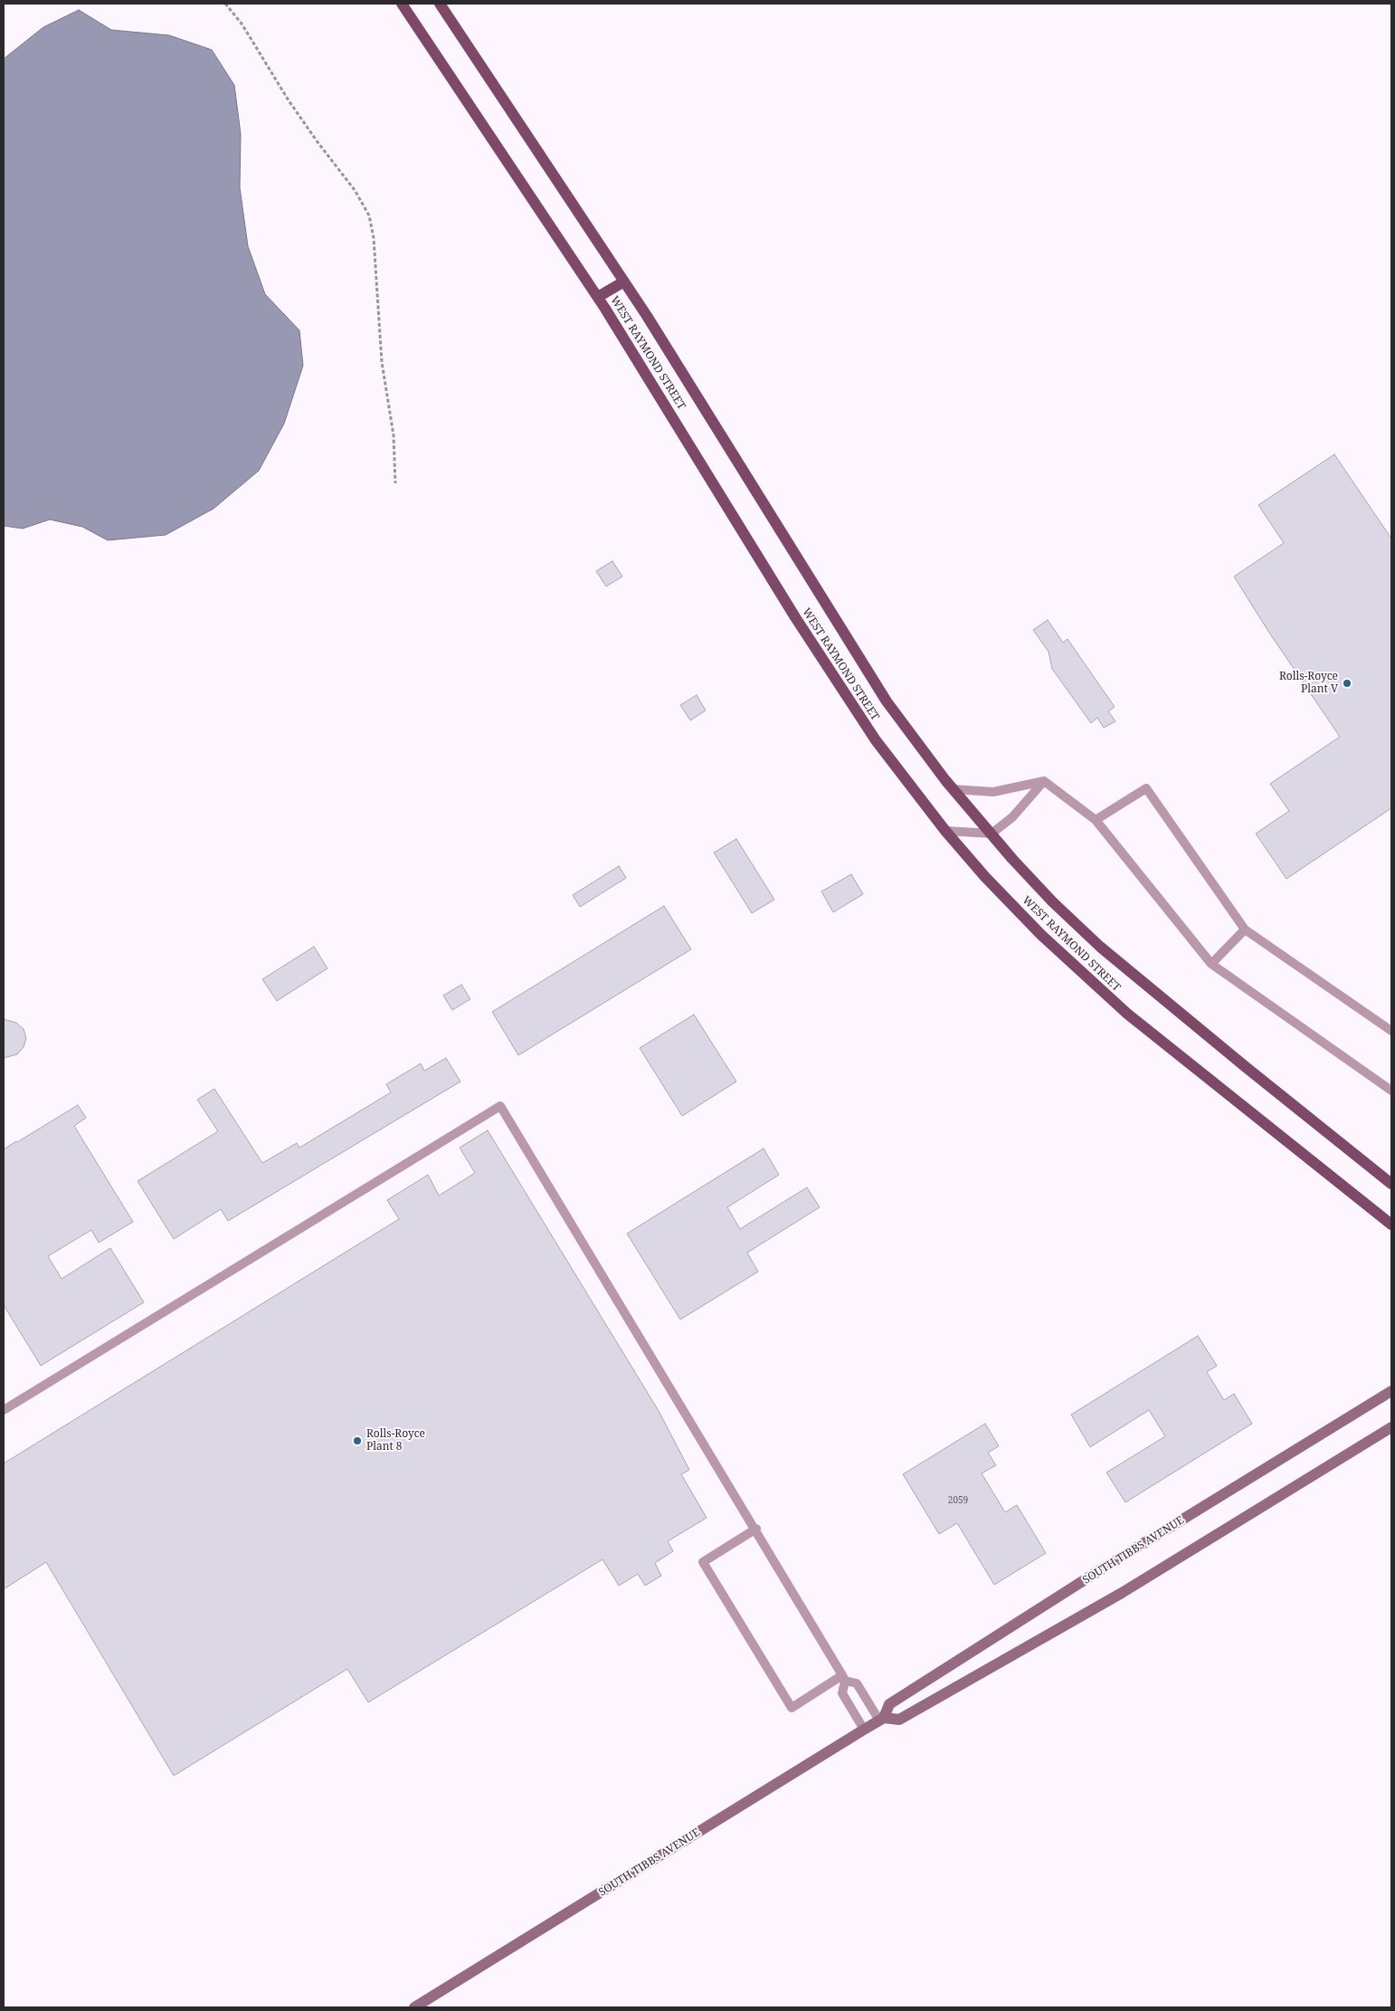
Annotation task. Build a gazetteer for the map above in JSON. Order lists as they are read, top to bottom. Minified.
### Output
{"streets":{"main road":["WEST RAYMOND STREET","SOUTH TIBBS AVENUE"]},"places":["Rolls-Royce Plant V","Rolls-Royce Plant 8"],"house_numbers":["2059"]}
